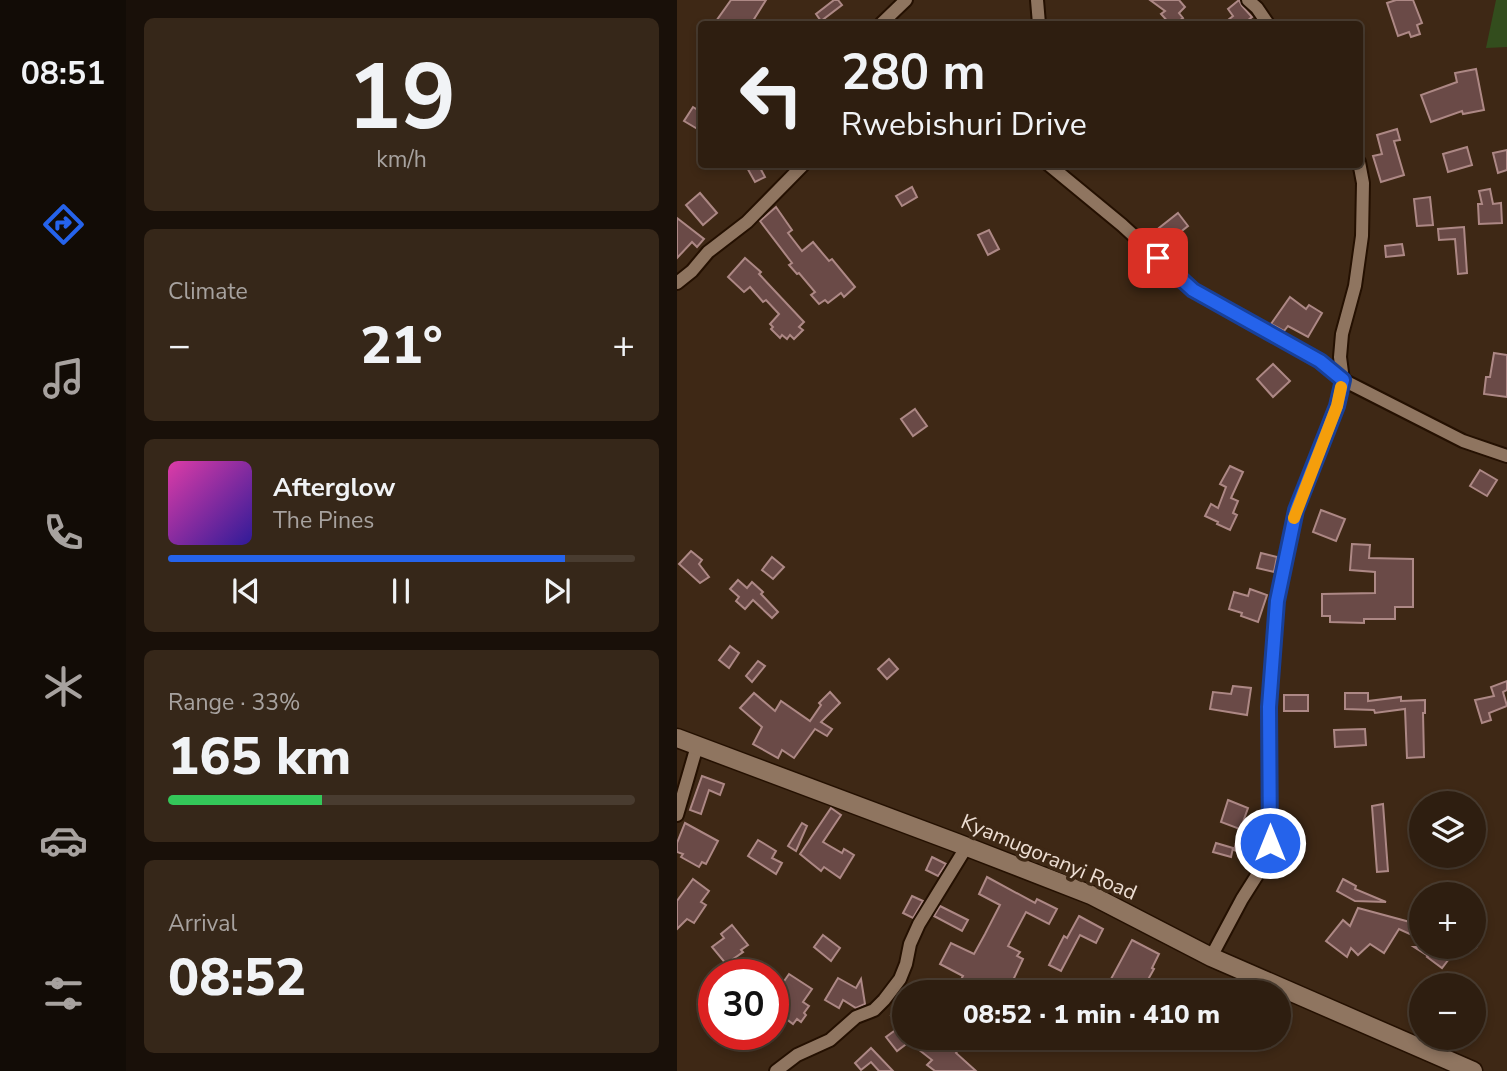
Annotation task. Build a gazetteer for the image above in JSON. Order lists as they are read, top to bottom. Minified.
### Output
{"streets":{"street":["Kyamugoranyi Road"]},"page":{"tabs":"08:51","tile":[["19","km/h"],"Climate",["Range · 33%","165 km"],["Arrival","08:52"]],"turn":["280 m","Rwebishuri Drive"],"heat":["−","21°","+"],"song":["Afterglow","The Pines"],"map_buttons":["+","−"],"limit":"30","trip":"08:52 · 1 min · 410 m"}}
